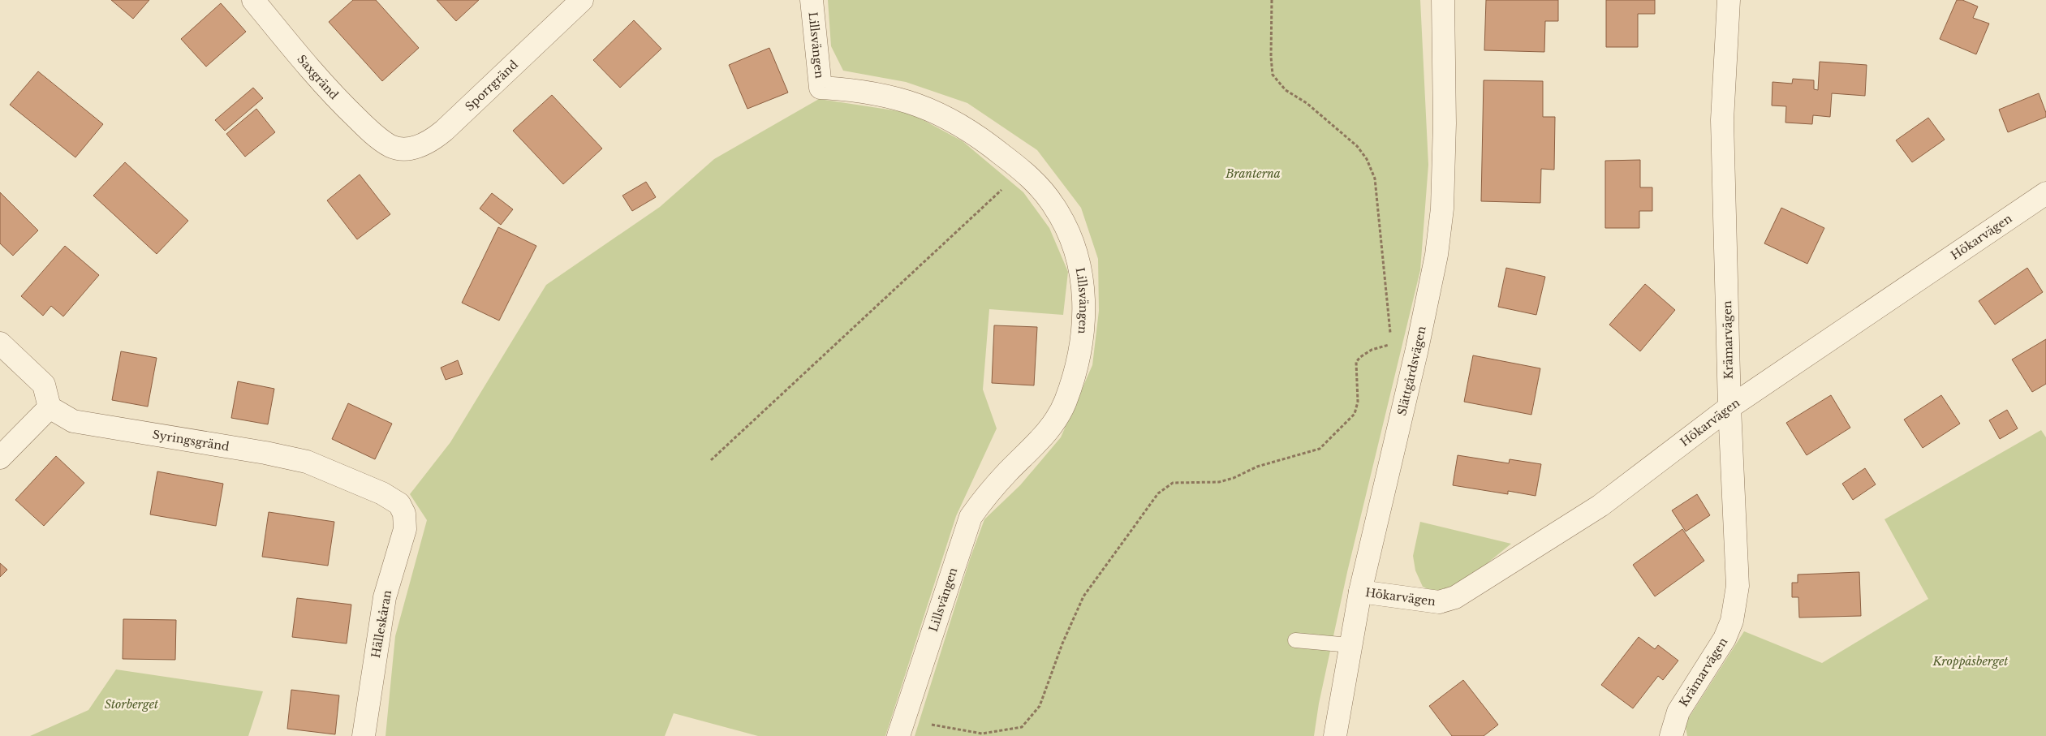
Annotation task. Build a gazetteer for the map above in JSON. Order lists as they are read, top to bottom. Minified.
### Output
{"streets":{"street":["Lillsvängen","Saxgränd","Sporrgränd","Hökarvägen","Krämarvägen","Slättgårdsvägen","Syringsgränd","Hälleskåran"]},"crossings":[["Saxgränd","Sporrgränd"],["Hökarvägen","Krämarvägen"],["Hökarvägen","Slättgårdsvägen"],["Syringsgränd","Hälleskåran"]],"parks":["Branterna","Kroppåsberget","Storberget"]}
